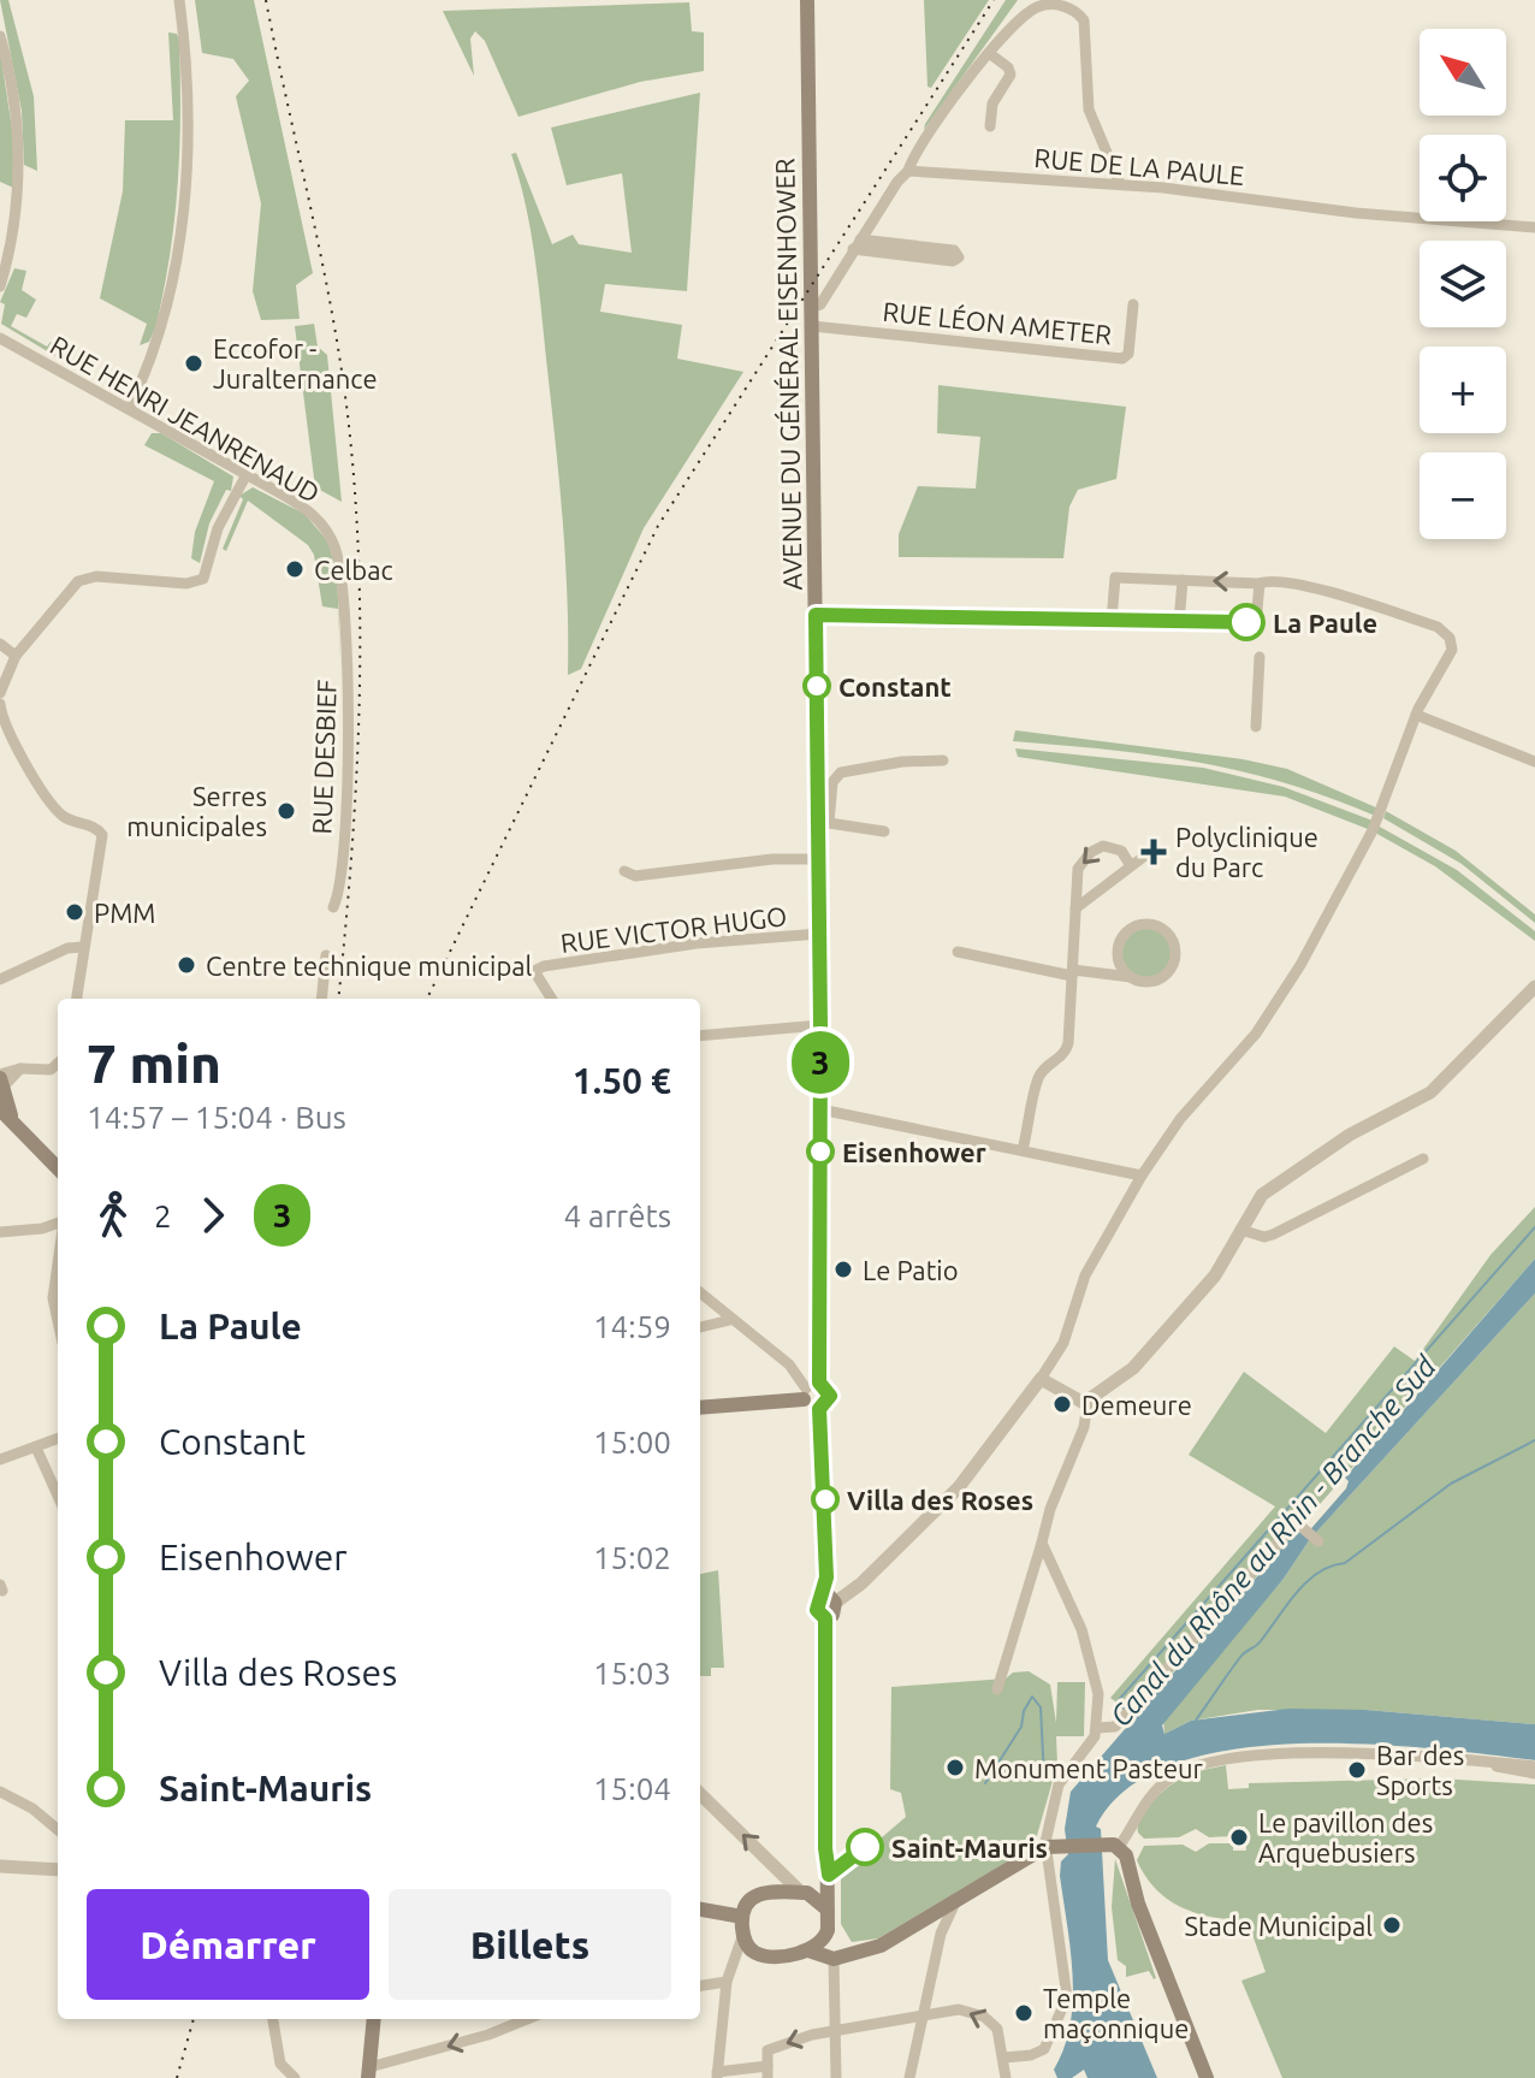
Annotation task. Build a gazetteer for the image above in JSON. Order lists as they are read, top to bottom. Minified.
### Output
{"streets":{"main road":["AVENUE DU GÉNÉRAL EISENHOWER"],"street":["RUE DE LA PAULE","RUE LÉON AMETER","RUE HENRI JEANRENAUD","RUE DESBIEF","RUE VICTOR HUGO"]},"crossings":[["RUE LÉON AMETER","AVENUE DU GÉNÉRAL EISENHOWER"],["AVENUE DU GÉNÉRAL EISENHOWER","RUE VICTOR HUGO"],["RUE HENRI JEANRENAUD","RUE DESBIEF"]],"water":["Canal du Rhône au Rhin - Branche Sud"],"places":{"other":["Eccofor - Juralternance","Celbac","La Paule","Constant","Serres municipales","PMM","Centre technique municipal","Eisenhower","Le Patio","Demeure","Villa des Roses","Monument Pasteur","Bar des Sports","Le pavillon des Arquebusiers","Saint-Mauris","Stade Municipal","Temple maçonnique"],"health":["Polyclinique du Parc"]},"lines":["bus line 3"],"north":"top left","page":{"on_map":"3","map_buttons":["+","−"],"heading":["7 min","14:57 – 15:04 · Bus","1.50 €"],"legs":["2","3","4 arrêts"],"list":[{"name":"La Paule","value":"14:59"},{"name":"Constant","value":"15:00"},{"name":"Eisenhower","value":"15:02"},{"name":"Villa des Roses","value":"15:03"},{"name":"Saint-Mauris","value":"15:04"}],"buttons":["Démarrer","Billets"]}}
